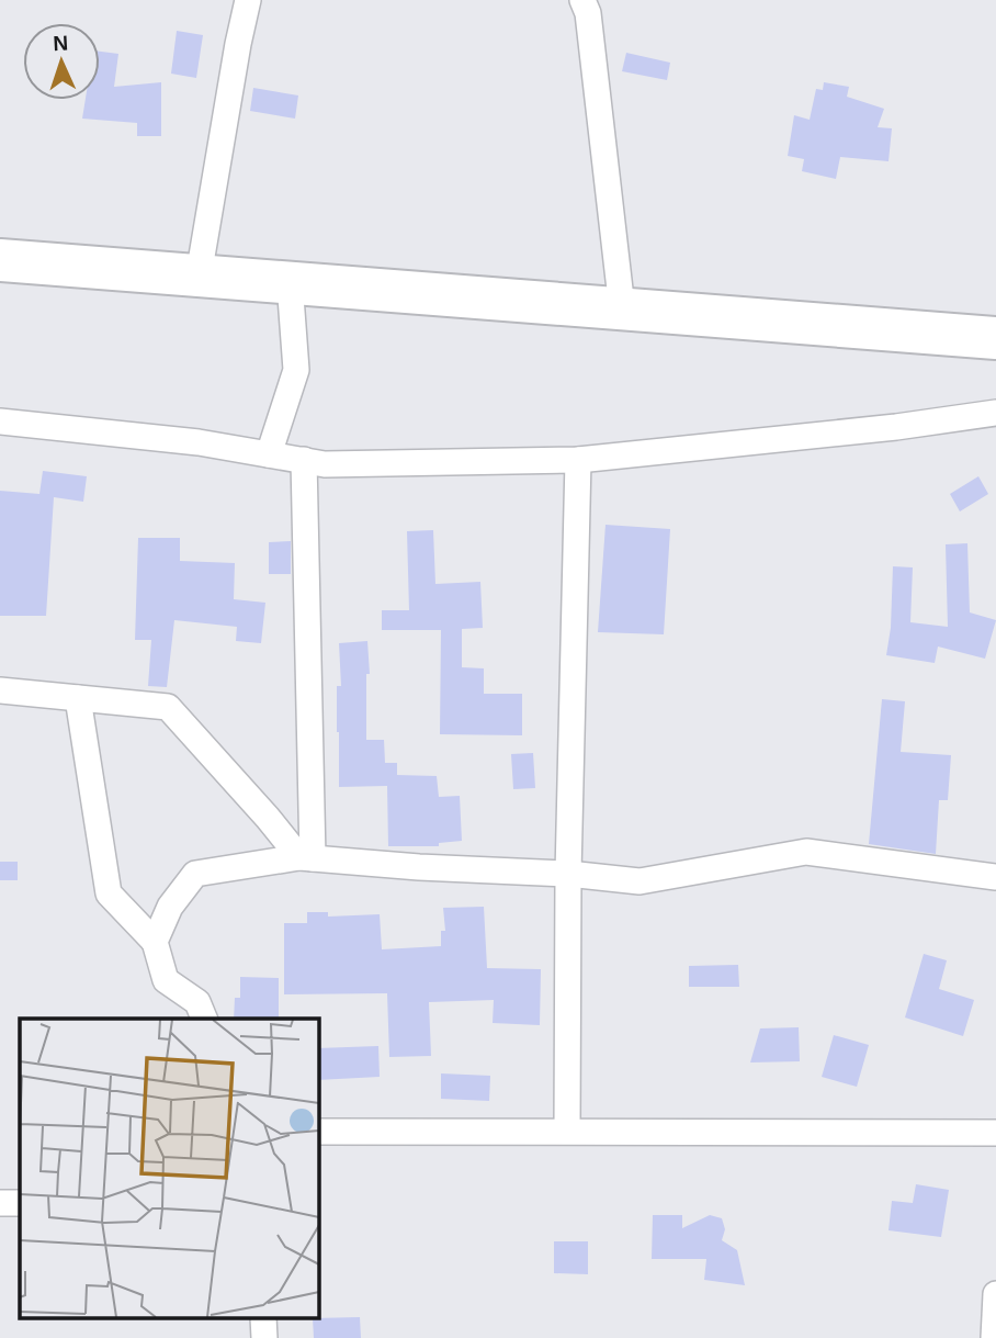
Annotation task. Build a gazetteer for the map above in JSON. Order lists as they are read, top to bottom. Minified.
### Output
{"north":"top"}
